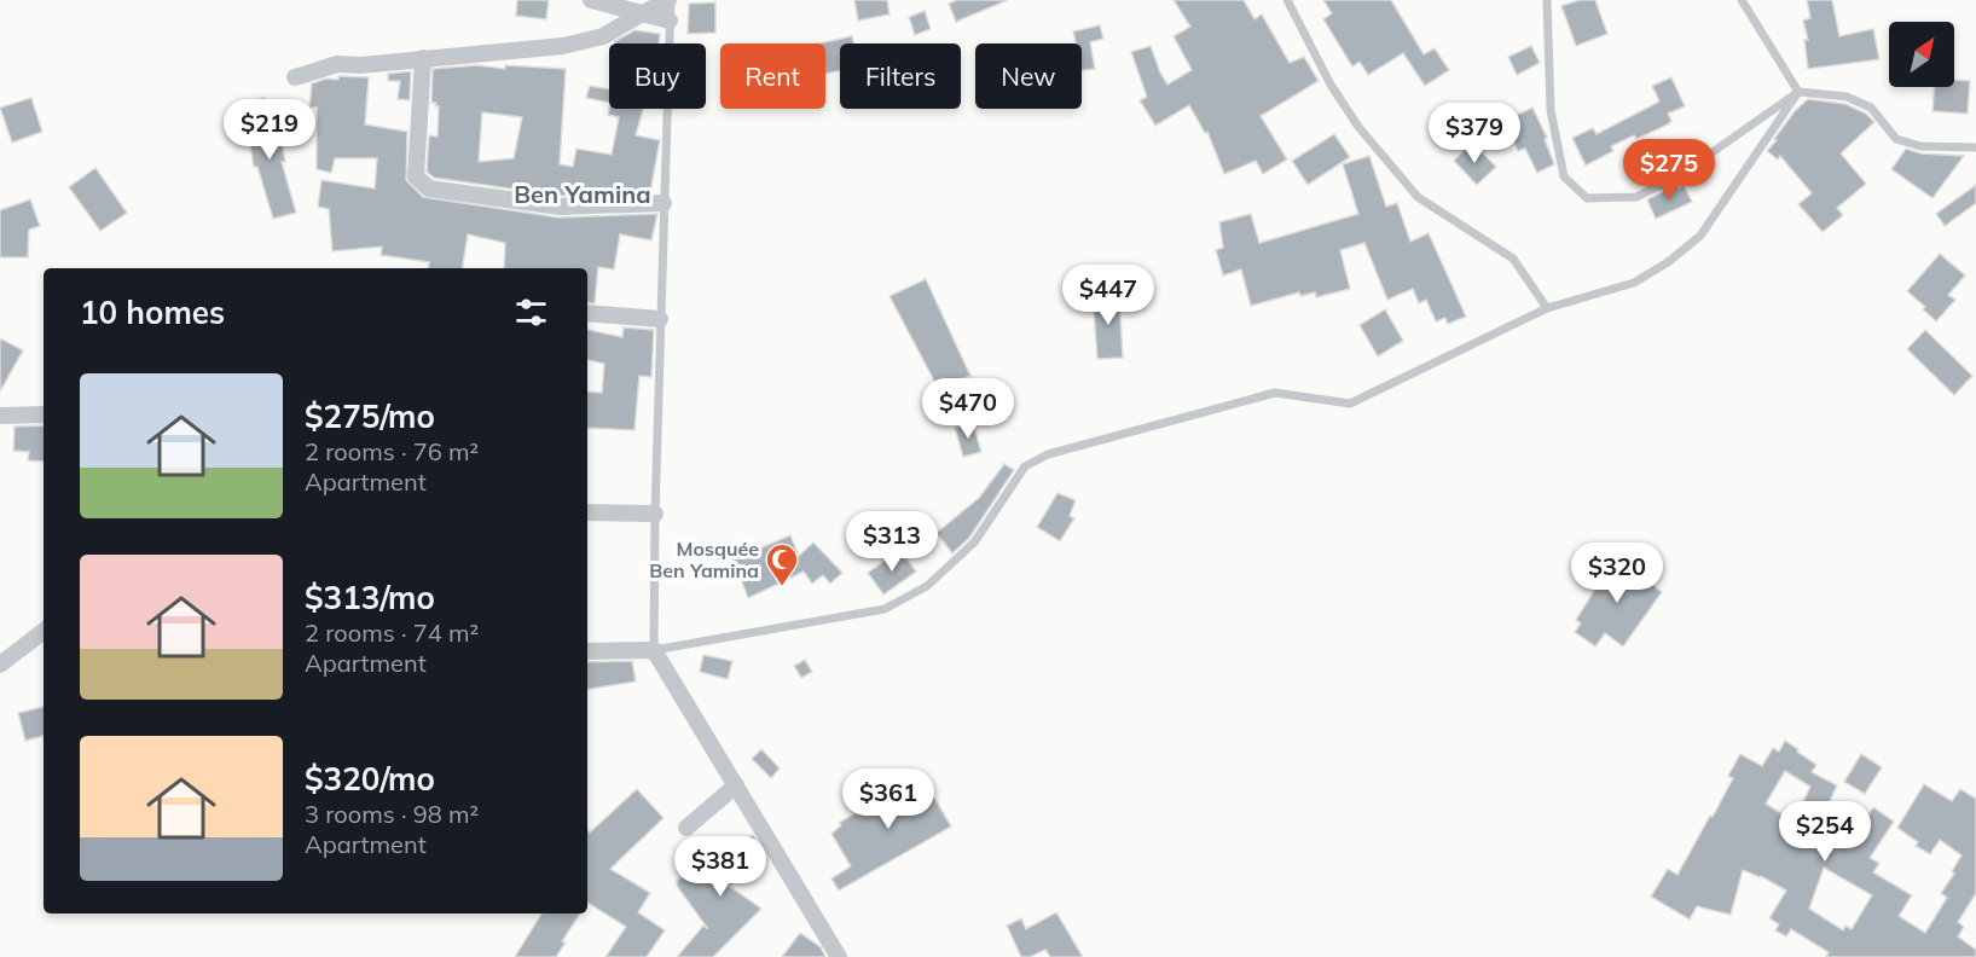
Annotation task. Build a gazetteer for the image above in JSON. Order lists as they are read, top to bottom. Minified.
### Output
{"districts":["Ben Yamina"],"places":{"mosque":["Mosquée Ben Yamina"]},"north":"top right","page":{"chip":["Buy","Rent","Filters","New"],"price":["$219","$379","$275","$447","$470","$313","$320","$361","$254","$381"],"heading":"10 homes","list":[{"name":"$275/mo","note":"2 rooms · 76 m² · Apartment"},{"name":"$313/mo","note":"2 rooms · 74 m² · Apartment"},{"name":"$320/mo","note":"3 rooms · 98 m² · Apartment"}]}}
